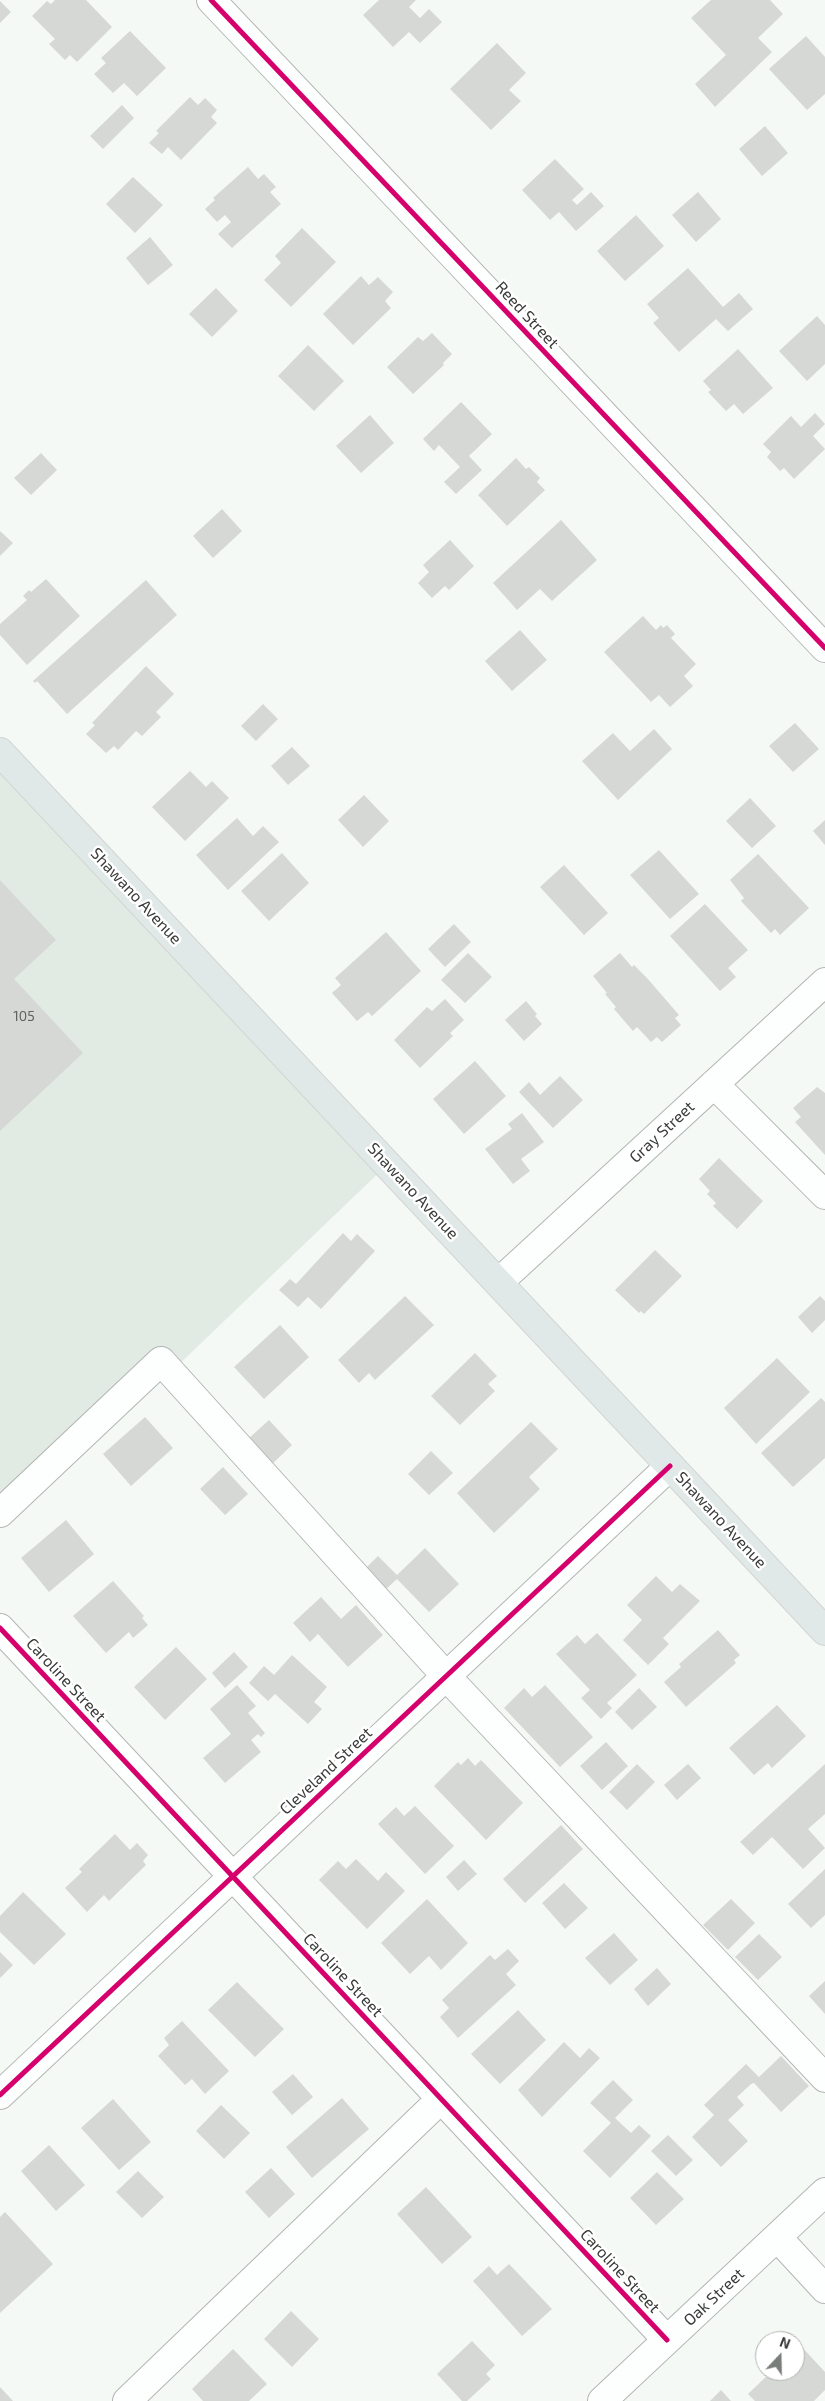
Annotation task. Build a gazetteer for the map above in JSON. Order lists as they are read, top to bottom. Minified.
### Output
{"streets":{"main road":["Shawano Avenue"],"street":["Reed Street","Gray Street","Caroline Street","Cleveland Street","Oak Street"]},"crossings":[["Shawano Avenue","Gray Street"],["Shawano Avenue","Cleveland Street"],["Caroline Street","Cleveland Street"],["Caroline Street","Oak Street"]],"house_numbers":["105"],"north":"top"}
